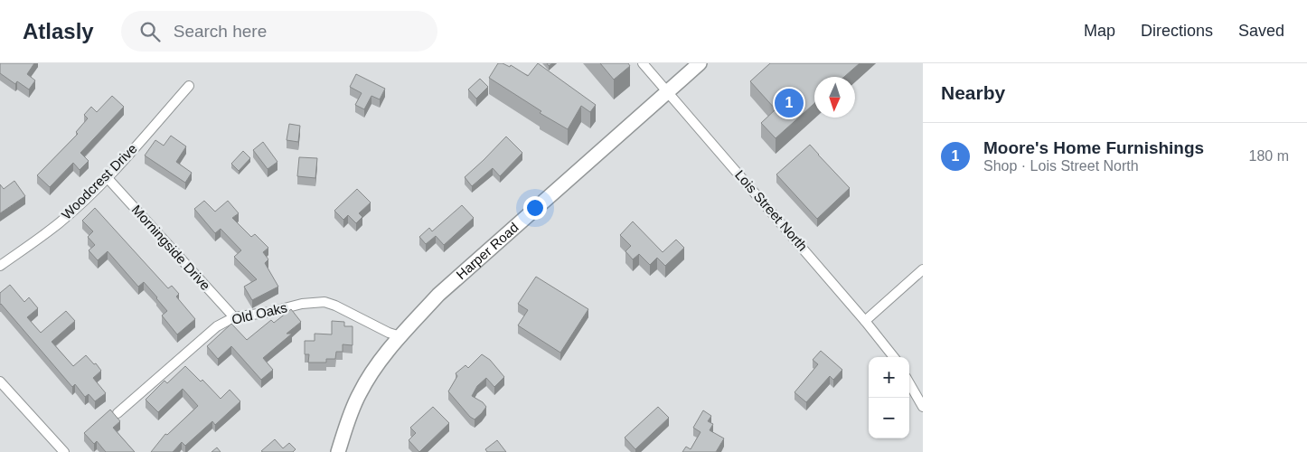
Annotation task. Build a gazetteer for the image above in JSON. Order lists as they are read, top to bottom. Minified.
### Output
{"streets":{"main road":["Harper Road"],"street":["Woodcrest Drive","Lois Street North","Morningside Drive","Old Oaks"]},"crossings":[["Woodcrest Drive","Morningside Drive"],["Lois Street North","Harper Road"],["Morningside Drive","Old Oaks"],["Harper Road","Old Oaks"]],"north":"bottom","page":{"header":"Atlasly","search":"Search here","nav":["Map","Directions","Saved"],"heading":"Nearby","pins":"1","list":[{"mark":"1","name":"Moore's Home Furnishings","note":"Shop · Lois Street North","value":"180 m"}],"map_buttons":["+","−"]}}
